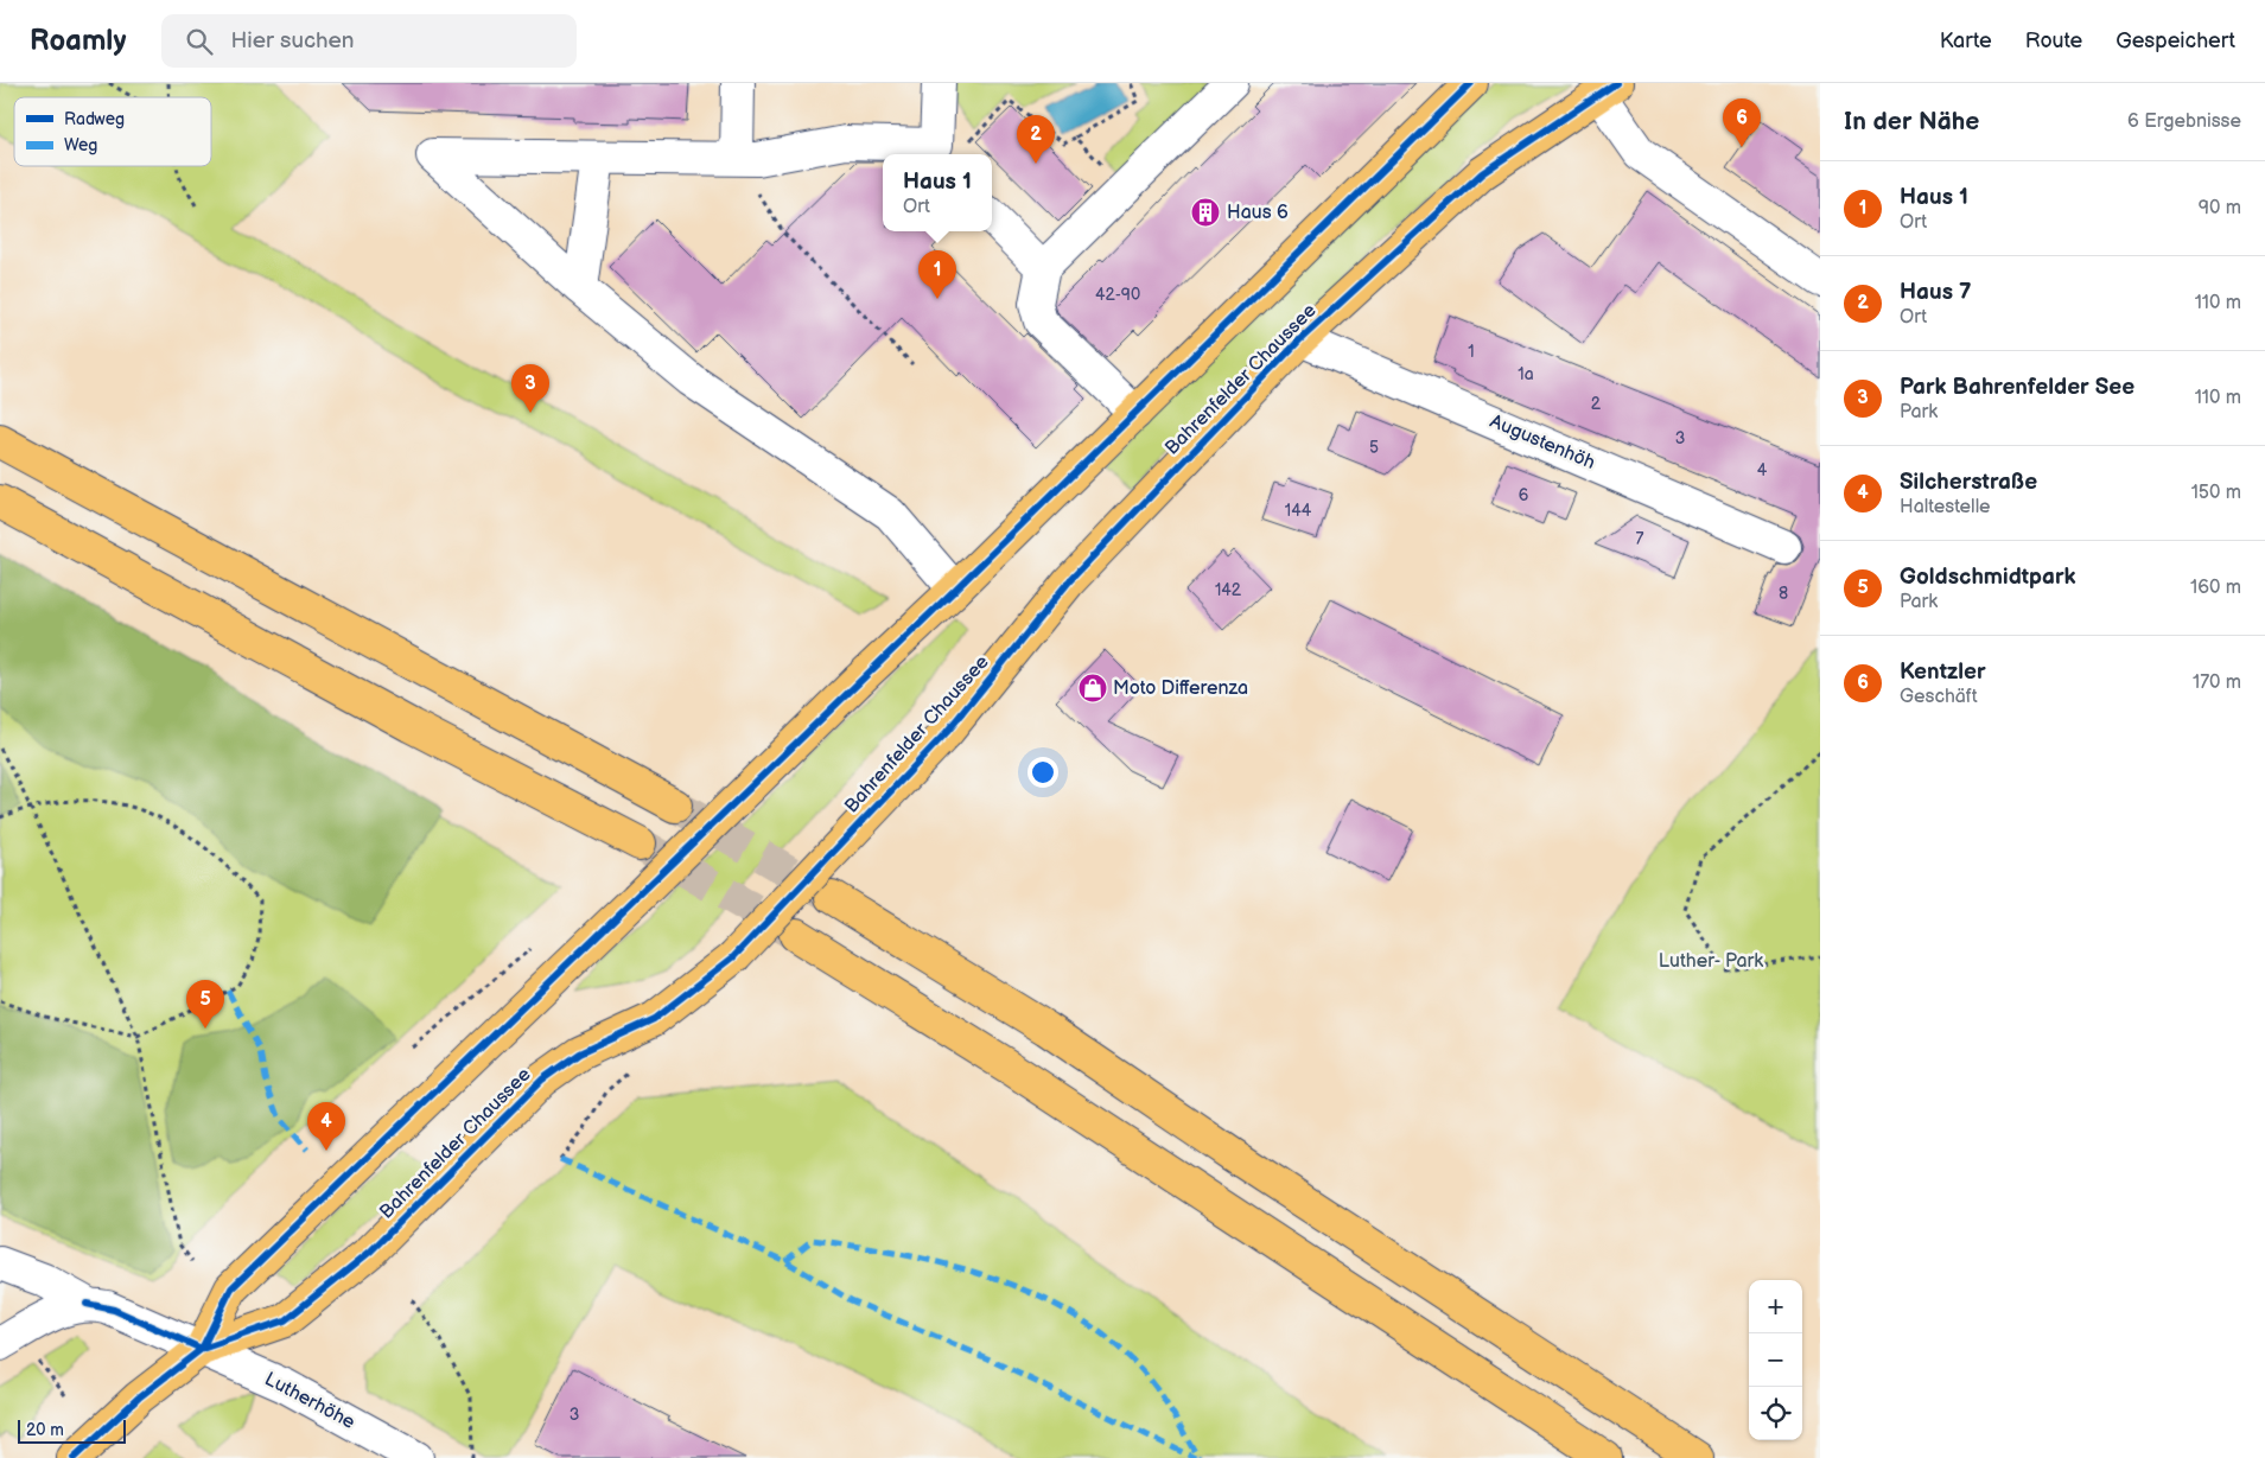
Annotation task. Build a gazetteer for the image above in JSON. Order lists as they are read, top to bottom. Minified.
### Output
{"streets":{"main road":["Bahrenfelder Chaussee"],"street":["Augustenhöh","Lutherhöhe"]},"crossings":[["Bahrenfelder Chaussee","Augustenhöh"],["Bahrenfelder Chaussee","Lutherhöhe"]],"parks":["Luther- Park"],"places":{"building":["Haus 6"],"shop":["Moto Differenza"]},"house_numbers":["42-90","1","1a","2","3","5","4","6","144","7","142","8","3"],"legend":["Radweg","Weg"],"scale_bar":"20 m","page":{"header":"Roamly","search":"Hier suchen","nav":["Karte","Route","Gespeichert"],"heading":["In der Nähe","6 Ergebnisse"],"pins":["6","2","1","3","5","4"],"popup":["Haus 1","Ort"],"list":[{"mark":"1","name":"Haus 1","note":"Ort","value":"90 m"},{"mark":"2","name":"Haus 7","note":"Ort","value":"110 m"},{"mark":"3","name":"Park Bahrenfelder See","note":"Park","value":"110 m"},{"mark":"4","name":"Silcherstraße","note":"Haltestelle","value":"150 m"},{"mark":"5","name":"Goldschmidtpark","note":"Park","value":"160 m"},{"mark":"6","name":"Kentzler","note":"Geschäft","value":"170 m"}],"map_buttons":["+","−"],"scale":"20 m"}}
